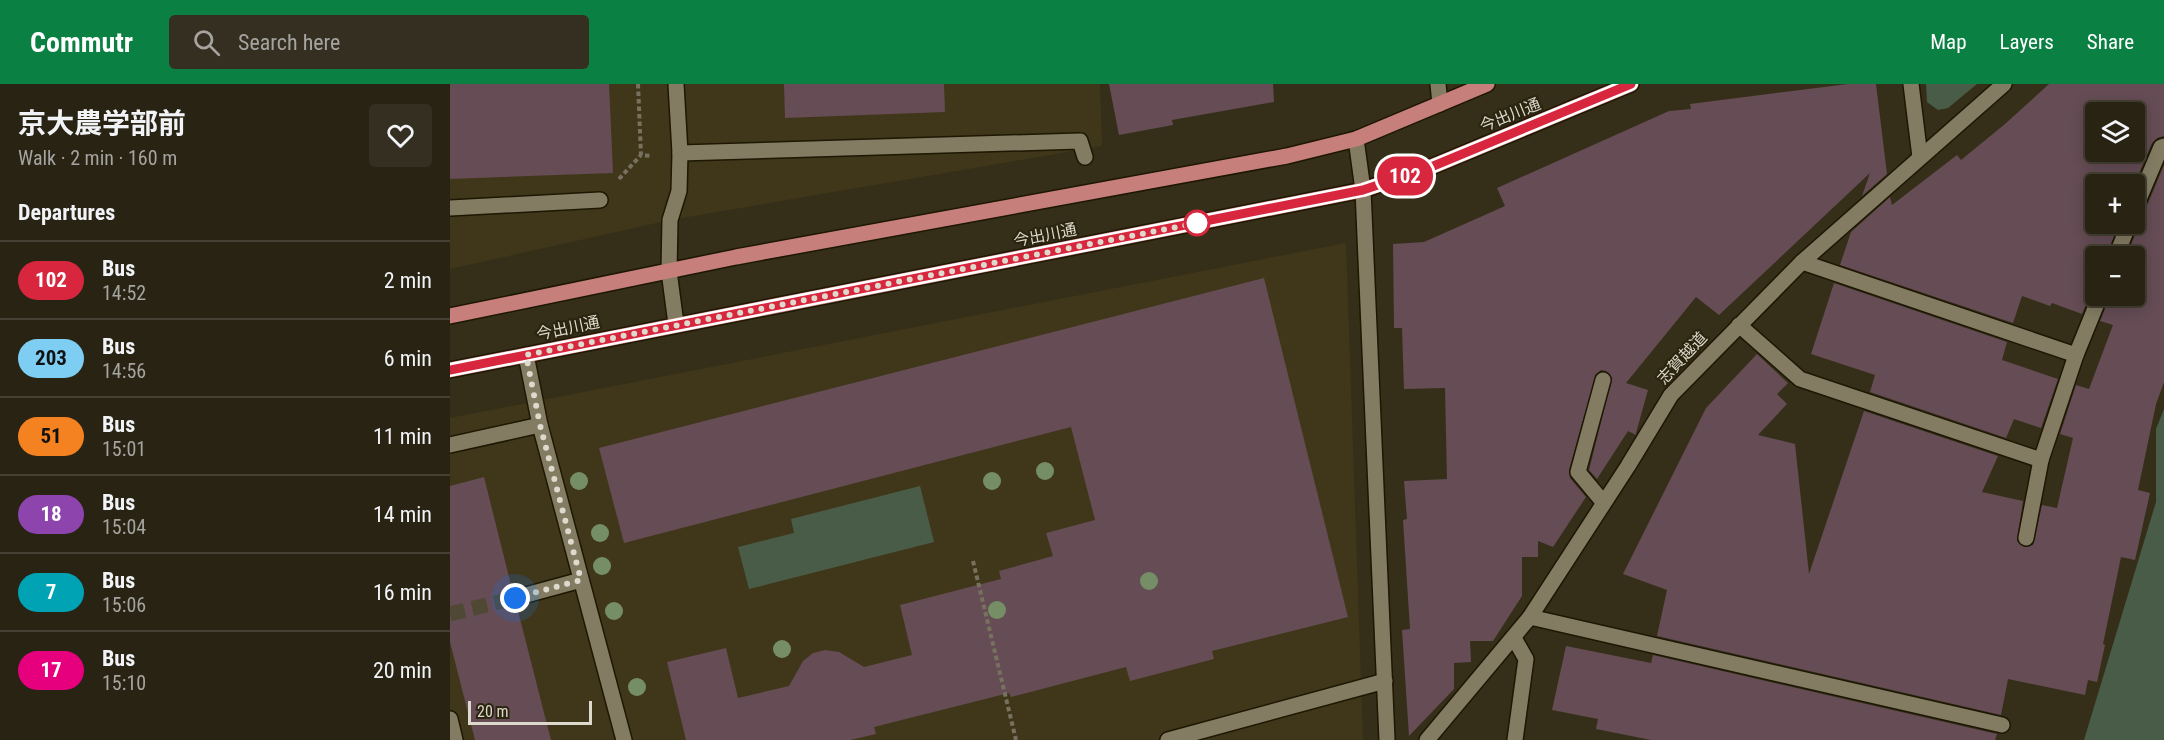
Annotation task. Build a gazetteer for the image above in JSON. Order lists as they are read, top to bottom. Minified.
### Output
{"streets":{"main road":["今出川通"],"street":["志賀越道"]},"lines":["bus line 102"],"scale_bar":"20 m","page":{"header":"Commutr","search":"Search here","nav":["Map","Layers","Share"],"heading":[["京大農学部前","Walk · 2 min · 160 m"],"Departures"],"on_map":"102","map_buttons":["+","−"],"list":[{"mark":"102","name":"Bus","note":"14:52","value":"2 min"},{"mark":"203","name":"Bus","note":"14:56","value":"6 min"},{"mark":"51","name":"Bus","note":"15:01","value":"11 min"},{"mark":"18","name":"Bus","note":"15:04","value":"14 min"},{"mark":"7","name":"Bus","note":"15:06","value":"16 min"},{"mark":"17","name":"Bus","note":"15:10","value":"20 min"}],"scale":"20 m"}}
